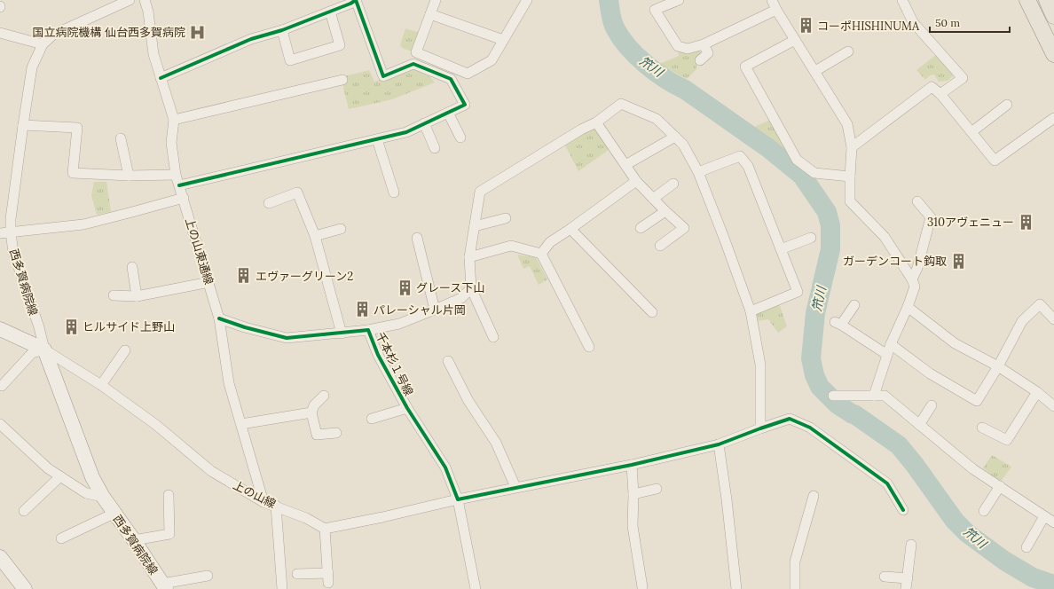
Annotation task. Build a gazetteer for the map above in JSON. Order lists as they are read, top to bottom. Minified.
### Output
{"streets":{"street":["上の山東通線","西多賀病院線","千本杉１号線","上の山線"]},"crossings":[["上の山東通線","千本杉１号線"],["上の山東通線","上の山線"],["西多賀病院線","上の山線"]],"water":["笊川"],"places":{"building":["コーポHISHINUMA","310アヴェニュー","ガーデンコート鈎取","エヴァーグリーン2","グレース下山","パレーシャル片岡","ヒルサイド上野山"],"hospital":["国立病院機構 仙台西多賀病院"]},"scale_bar":"50 m"}
